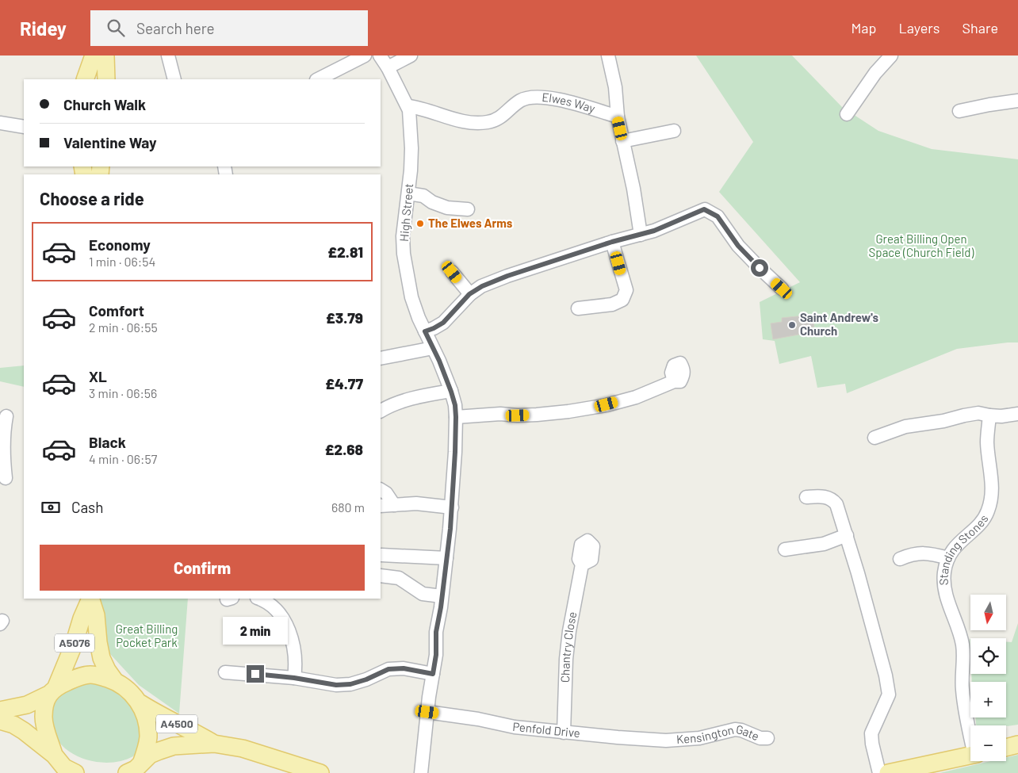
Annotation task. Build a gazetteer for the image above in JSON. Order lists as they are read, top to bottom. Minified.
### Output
{"streets":{"main road":["A5076","A4500"],"street":["Elwes Way","High Street","Standing Stones","Chantry Close","Penfold Drive","Kensington Gate"]},"crossings":[["Elwes Way","High Street"],["High Street","Penfold Drive"],["Chantry Close","Penfold Drive"],["Penfold Drive","Kensington Gate"]],"parks":["Great Billing Open Space (Church Field)","Great Billing Pocket Park"],"places":["The Elwes Arms","Saint Andrew's Church"],"north":"bottom","page":{"header":"Ridey","search":"Search here","nav":["Map","Layers","Share"],"banner":["Church Walk","Valentine Way"],"heading":"Choose a ride","list":[{"name":"Economy","note":"1 min · 06:54","value":"£2.81"},{"name":"Comfort","note":"2 min · 06:55","value":"£3.79"},{"name":"XL","note":"3 min · 06:56","value":"£4.77"},{"name":"Black","note":"4 min · 06:57","value":"£2.68"}],"pay":["Cash","680 m"],"buttons":"Confirm","map_buttons":["+","−"],"bubble":"2 min"}}
